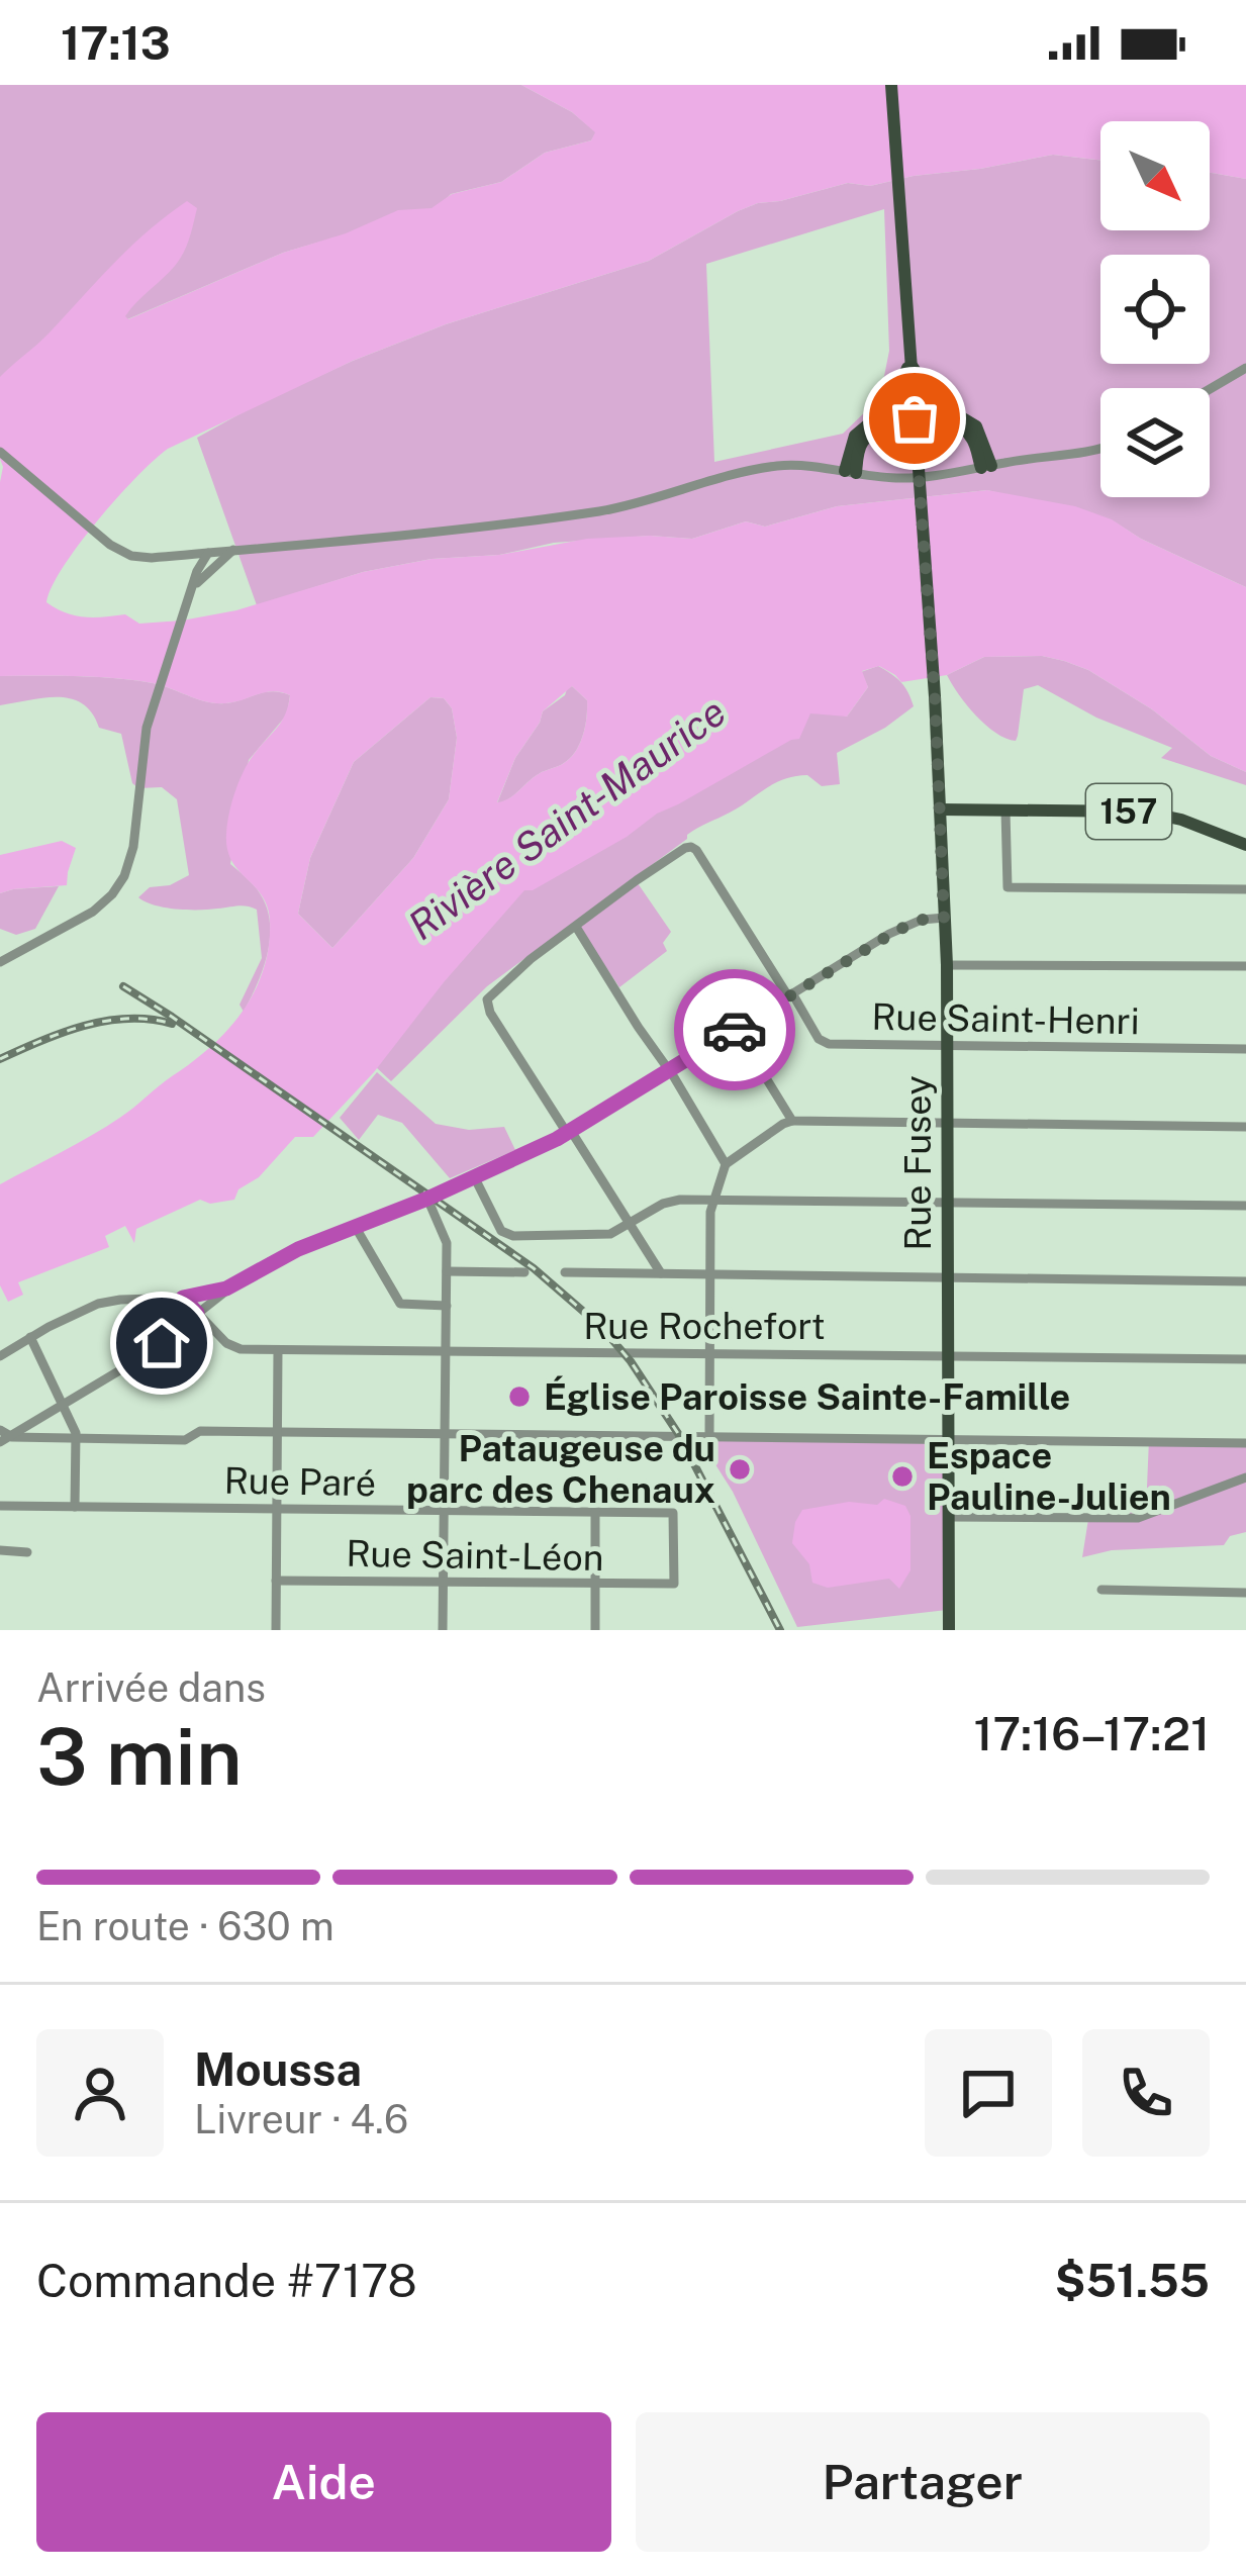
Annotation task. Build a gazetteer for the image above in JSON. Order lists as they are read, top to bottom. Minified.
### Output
{"streets":{"main road":["157","Rue Fusey"],"street":["Rue Saint-Henri","Rue Rochefort","Rue Paré","Rue Saint-Léon"]},"crossings":[["157","Rue Fusey"],["Rue Saint-Henri","Rue Fusey"],["Rue Fusey","Rue Rochefort"],["Rue Paré","Rue Saint-Léon"]],"water":["Rivière Saint-Maurice"],"places":["Église Paroisse Sainte-Famille","Pataugeuse du parc des Chenaux","Espace Pauline-Julien"],"north":"bottom right","page":{"status":"17:13","heading":["3 min","Arrivée dans","17:16–17:21"],"panel":["Moussa","Livreur · 4.6","Commande #7178","$51.55"],"bar":"En route · 630 m","buttons":["Aide","Partager"]}}
